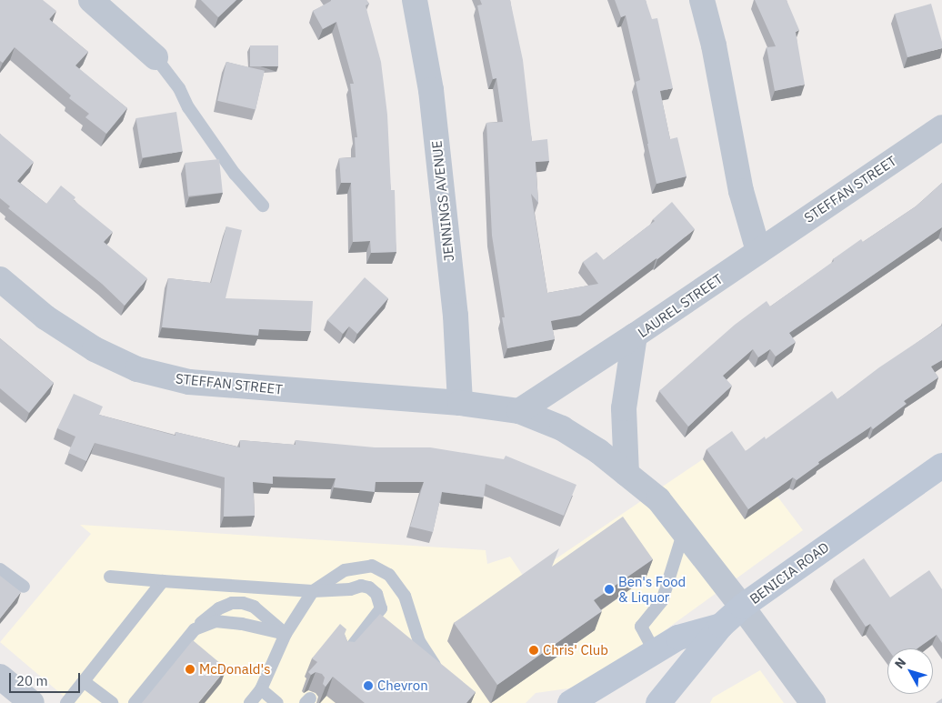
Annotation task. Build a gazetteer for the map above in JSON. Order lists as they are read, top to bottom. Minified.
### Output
{"streets":{"main road":["BENICIA ROAD"],"street":["STEFFAN STREET","JENNINGS AVENUE","LAUREL STREET"]},"crossings":[["STEFFAN STREET","JENNINGS AVENUE"],["STEFFAN STREET","LAUREL STREET"]],"places":["Ben's Food & Liquor","Chris' Club","McDonald's","Chevron"],"scale_bar":"20 m","north":"top left"}
